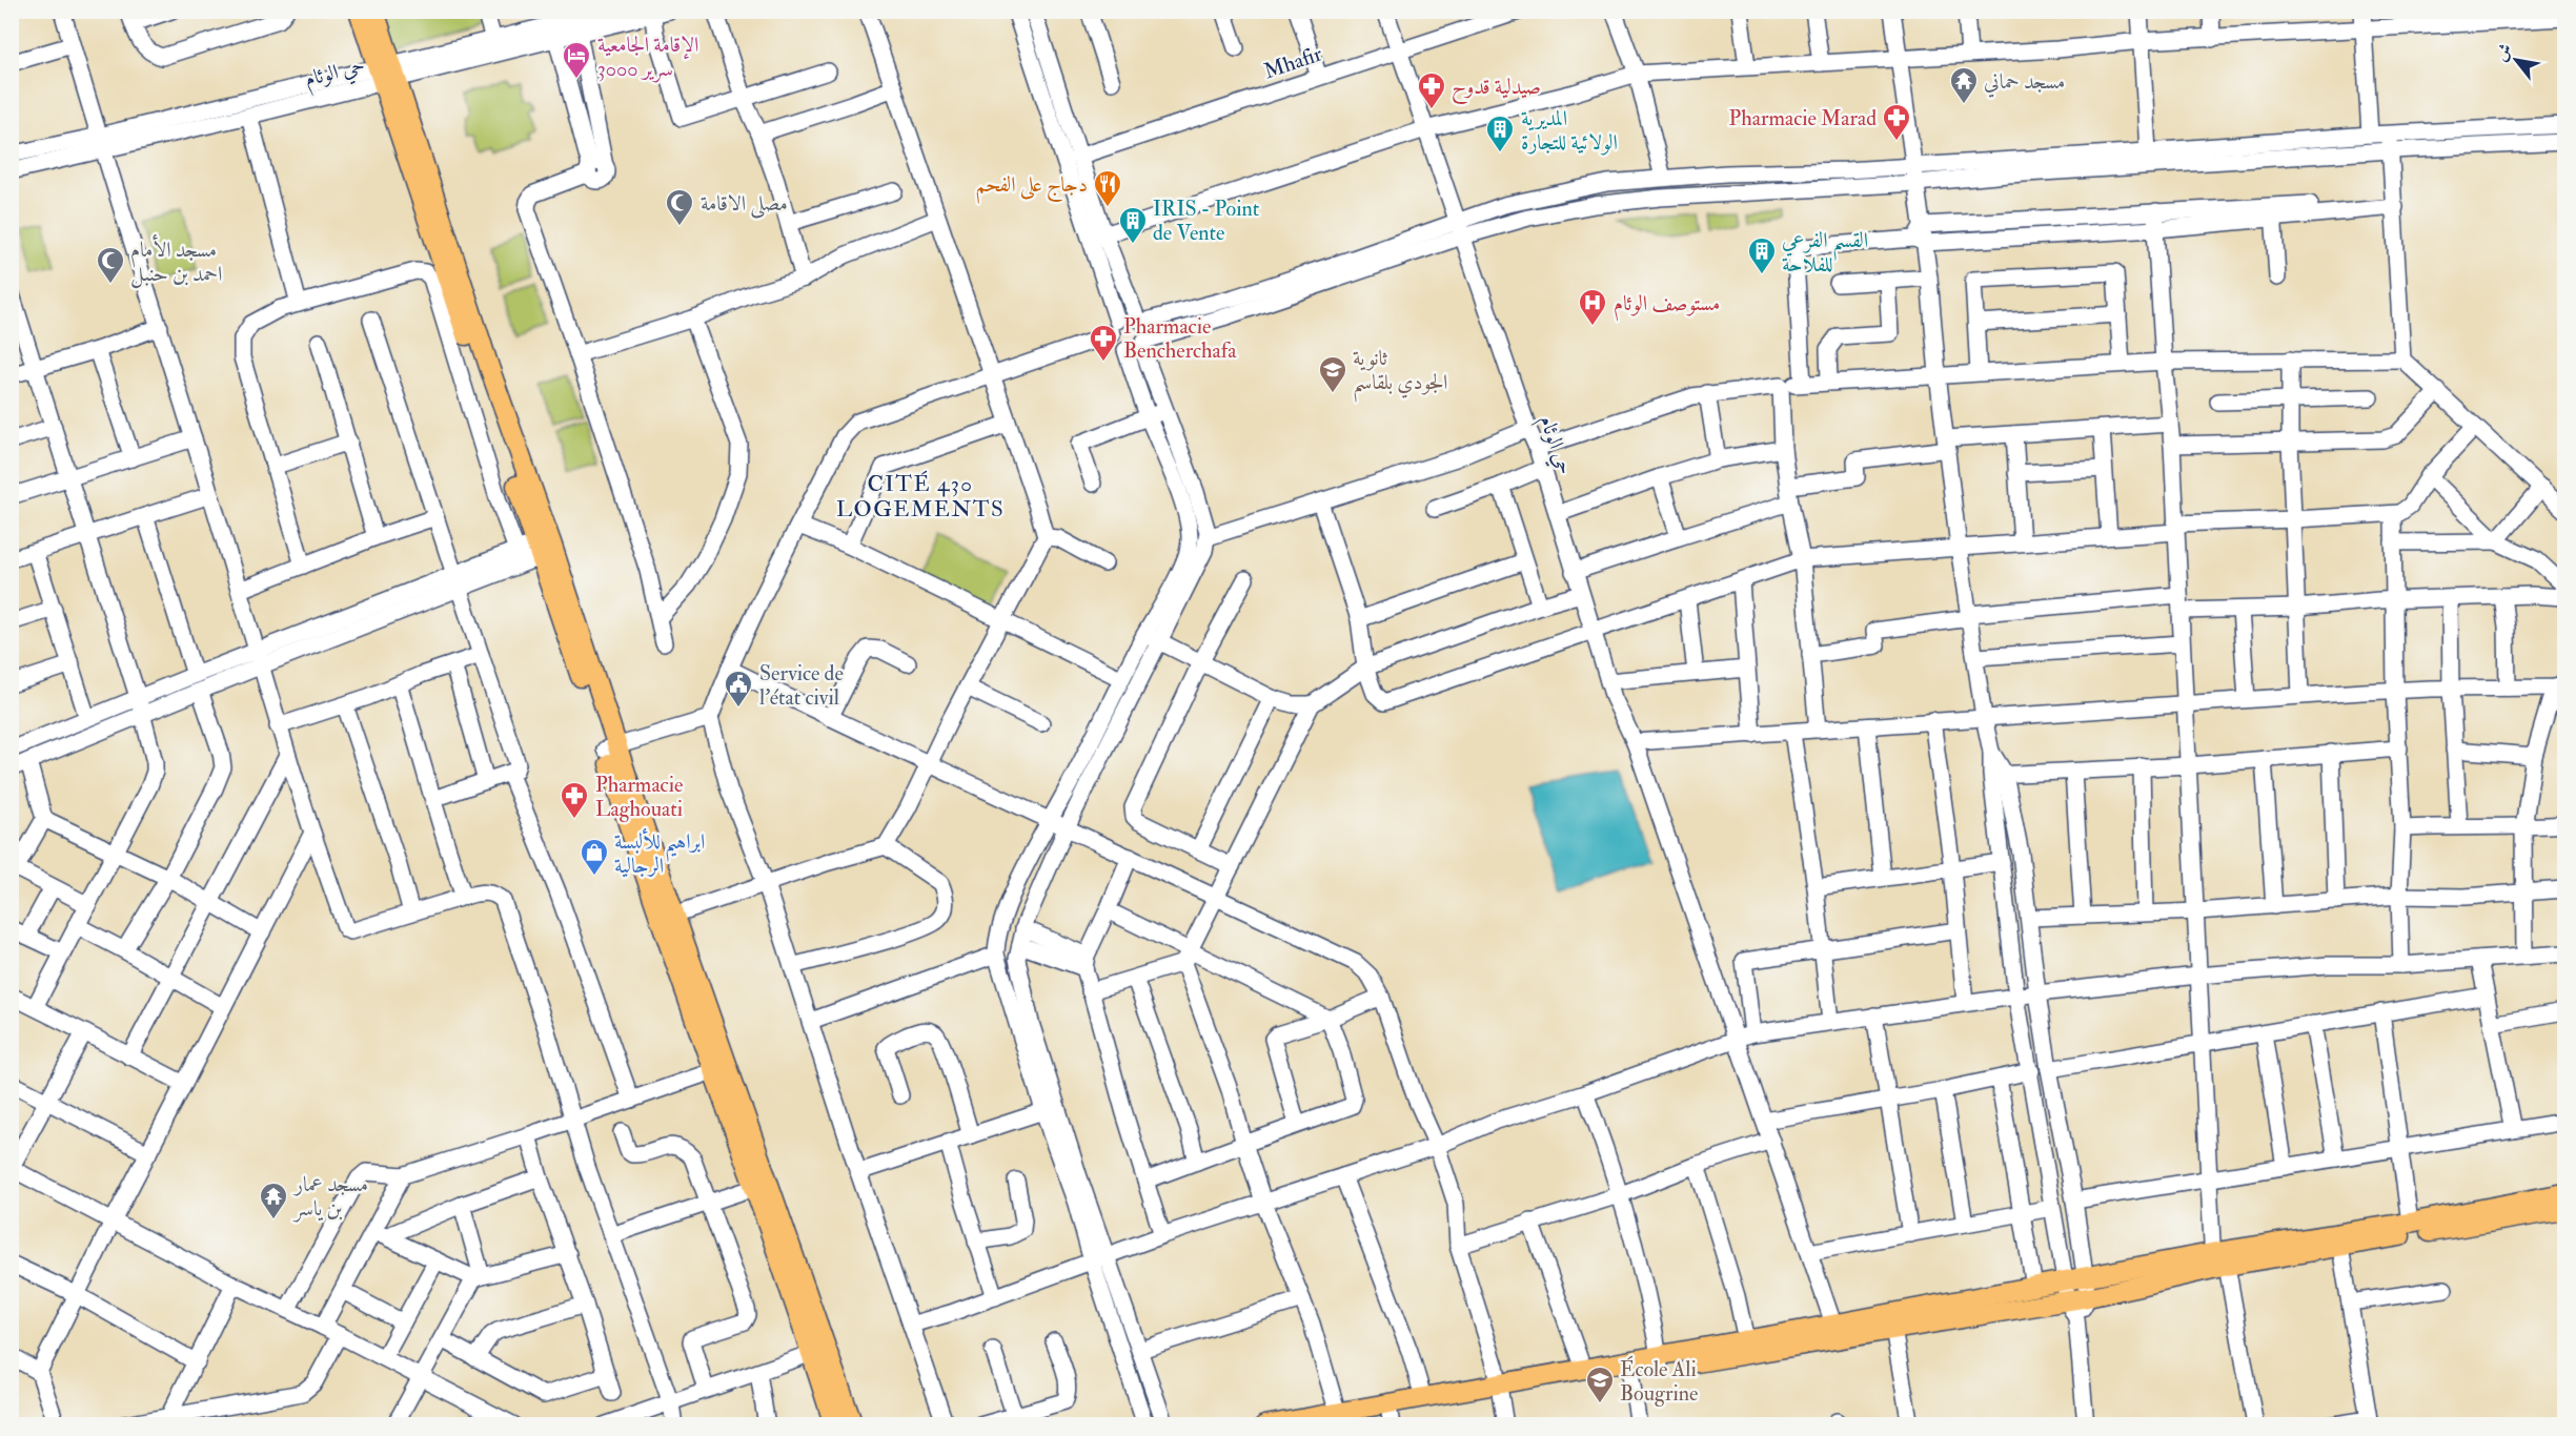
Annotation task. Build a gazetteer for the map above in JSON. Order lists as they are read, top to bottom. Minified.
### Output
{"streets":{"street":["Mhafir","حي الوئام"]},"crossings":[["Mhafir","حي الوئام"]],"districts":["CITÉ 430 LOGEMENTS"],"places":{"hotel":["الإقامة الجامعية 3000 سرير"],"temple":["مسجد حماني","مسجد عمار بن ياسر"],"pharmacy":["صيدلية قدوح","Pharmacie Marad","Pharmacie Bencherchafa","Pharmacie Laghouati"],"building":["المديرية الولائية للتجارة","IRIS - Point de Vente","القسم الفرعي للفلاحة"],"restaurant":["دجاج على الفحم"],"mosque":["مصلى الاقامة","مسجد الأمام احمد بن حنبل"],"hospital":["مستوصف الوئام"],"school or university":["ثانوية الجودي بلقاسم","École Ali Bougrine"],"public building":["Service de l'état civil"],"shop":["ابراهيم للألبسة الرجالية"]},"north":"top left"}
